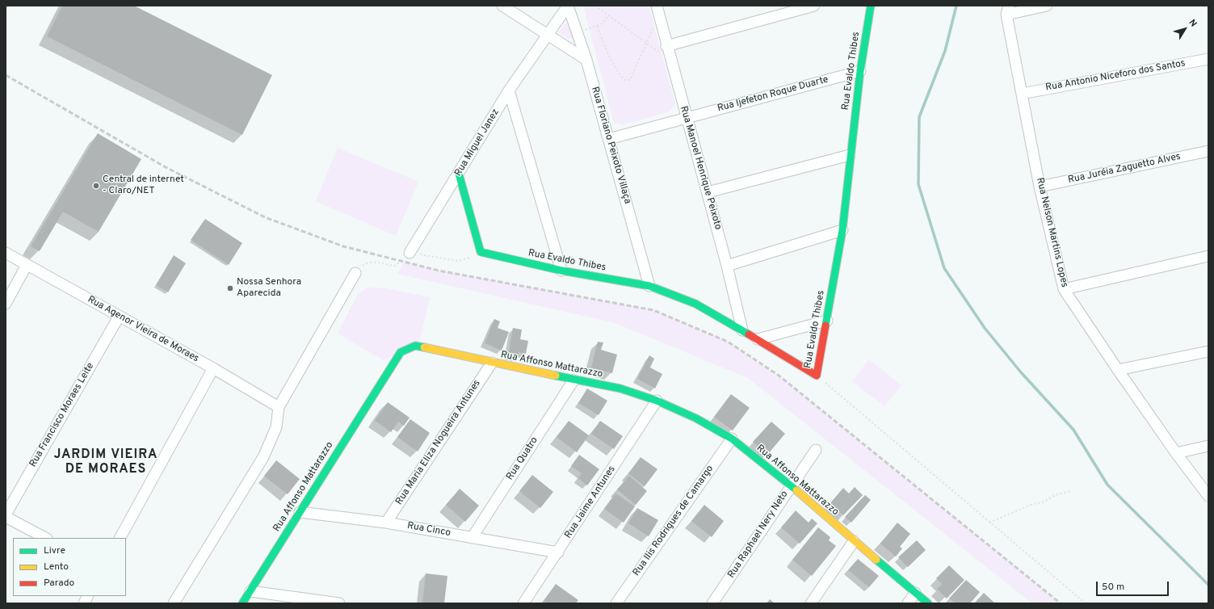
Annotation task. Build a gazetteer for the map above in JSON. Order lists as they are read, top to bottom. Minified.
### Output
{"streets":{"street":["Rua Evaldo Thibes","Rua Antonio Niceforo dos Santos","Rua Ijefeton Roque Duarte","Rua Miguel Janez","Rua Floriano Peixoto Villaça","Rua Manoel Henrique Peixoto","Rua Juréia Zaguetto Alves","Rua Nelson Martins Lopes","Rua Agenor Vieira de Moraes","Rua Affonso Mattarazzo","Rua Francisco Moraes Leite","Rua Maria Eliza Nogueira Antunes","Rua Quatro","Rua Jaime Antunes","Rua Ilis Rodrigues de Camargo","Rua Cinco","Rua Raphael Nery Neto"]},"crossings":[["Rua Evaldo Thibes","Rua Ijefeton Roque Duarte"],["Rua Evaldo Thibes","Rua Floriano Peixoto Villaça"],["Rua Evaldo Thibes","Rua Manoel Henrique Peixoto"],["Rua Antonio Niceforo dos Santos","Rua Nelson Martins Lopes"],["Rua Ijefeton Roque Duarte","Rua Floriano Peixoto Villaça"],["Rua Ijefeton Roque Duarte","Rua Manoel Henrique Peixoto"],["Rua Miguel Janez","Rua Floriano Peixoto Villaça"],["Rua Juréia Zaguetto Alves","Rua Nelson Martins Lopes"],["Rua Agenor Vieira de Moraes","Rua Francisco Moraes Leite"],["Rua Affonso Mattarazzo","Rua Maria Eliza Nogueira Antunes"],["Rua Affonso Mattarazzo","Rua Quatro"],["Rua Affonso Mattarazzo","Rua Jaime Antunes"],["Rua Affonso Mattarazzo","Rua Ilis Rodrigues de Camargo"],["Rua Affonso Mattarazzo","Rua Cinco"],["Rua Affonso Mattarazzo","Rua Raphael Nery Neto"],["Rua Maria Eliza Nogueira Antunes","Rua Cinco"],["Rua Quatro","Rua Cinco"],["Rua Jaime Antunes","Rua Cinco"]],"districts":["JARDIM VIEIRA DE MORAES"],"places":["Central de internet - Claro/NET","Nossa Senhora Aparecida"],"legend":["Livre","Lento","Parado"],"scale_bar":"50 m","north":"top right"}
